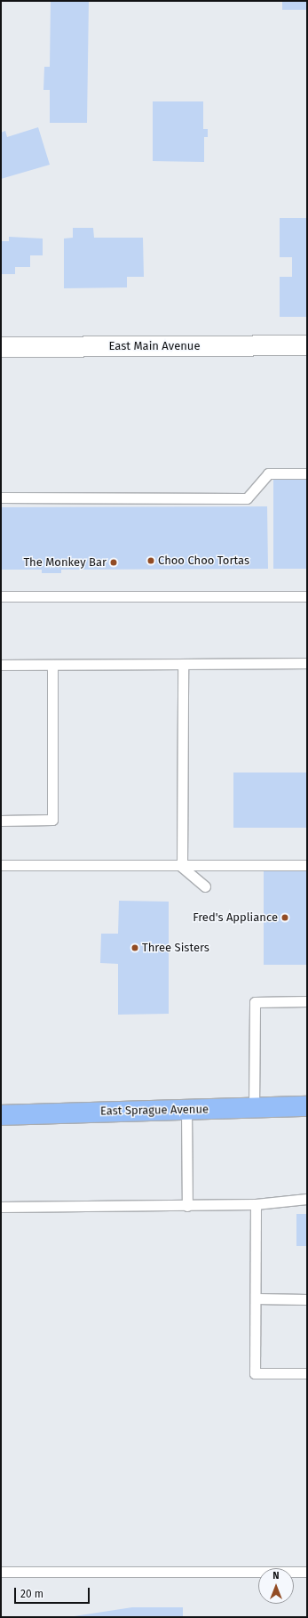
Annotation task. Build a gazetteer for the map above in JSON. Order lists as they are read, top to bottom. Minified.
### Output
{"streets":{"main road":["East Sprague Avenue"],"street":["East Main Avenue"]},"places":["Choo Choo Tortas","The Monkey Bar","Fred's Appliance","Three Sisters"],"scale_bar":"20 m","north":"top"}
